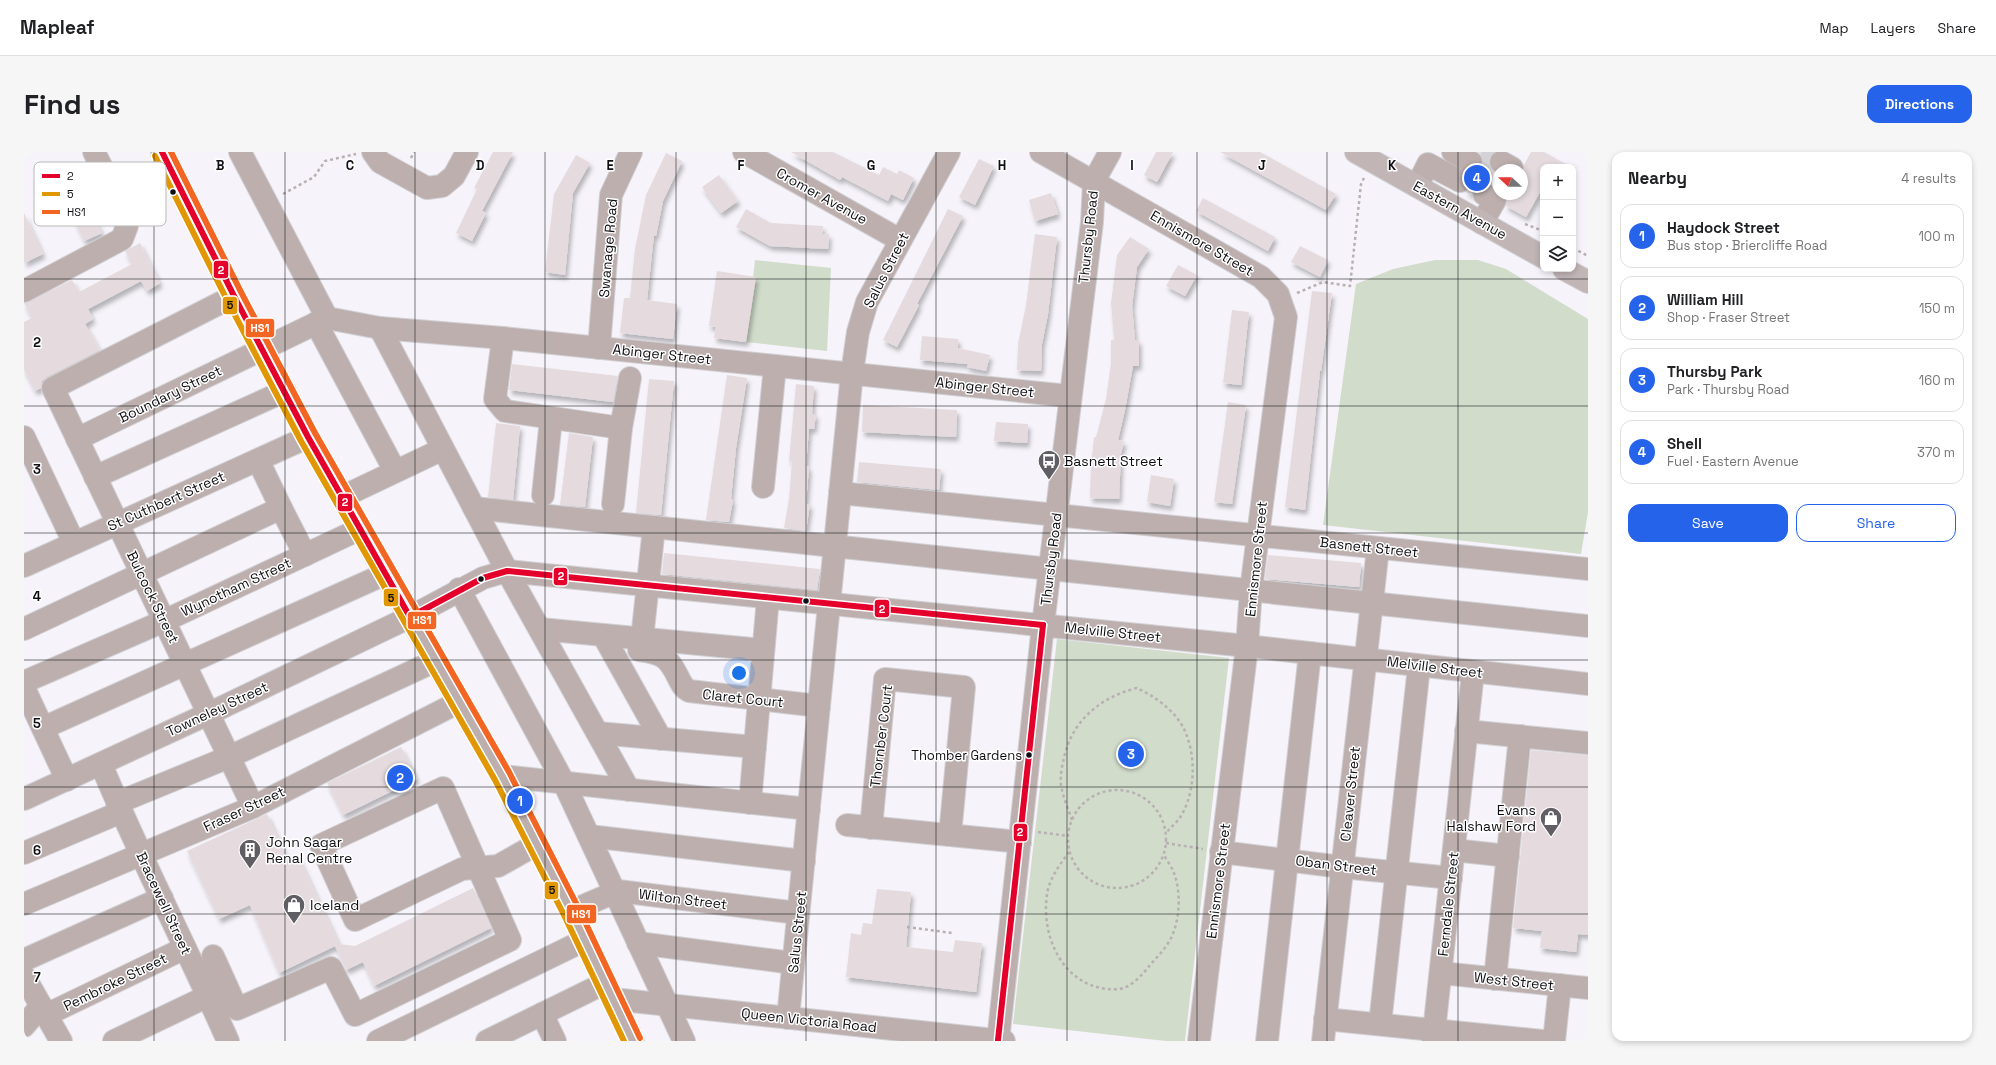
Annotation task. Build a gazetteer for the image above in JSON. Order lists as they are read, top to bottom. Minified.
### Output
{"streets":{"highway":["Eastern Avenue"],"street":["Cromer Avenue","Thursby Road","Ennismore Street","Swanage Road","Salus Street","Abinger Street","Boundary Street","St Cuthbert Street","Basnett Street","Wynotham Street","Bulcock Street","Melville Street","Claret Court","Towneley Street","Thornber Court","Cleaver Street","Fraser Street","Oban Street","Wilton Street","Bracewell Street","Ferndale Street","West Street","Pembroke Street","Queen Victoria Road"]},"crossings":[["Cromer Avenue","Salus Street"],["Thursby Road","Ennismore Street"],["Thursby Road","Abinger Street"],["Thursby Road","Basnett Street"],["Thursby Road","Melville Street"],["Thursby Road","Queen Victoria Road"],["Ennismore Street","Basnett Street"],["Ennismore Street","Melville Street"],["Ennismore Street","Oban Street"],["Swanage Road","Abinger Street"],["Salus Street","Abinger Street"],["Salus Street","Basnett Street"],["Salus Street","Melville Street"],["Salus Street","Claret Court"],["Salus Street","Wilton Street"],["Salus Street","Queen Victoria Road"],["Boundary Street","Bulcock Street"],["St Cuthbert Street","Bulcock Street"],["Basnett Street","Cleaver Street"],["Wynotham Street","Bulcock Street"],["Bulcock Street","Towneley Street"],["Bulcock Street","Fraser Street"],["Melville Street","Towneley Street"],["Melville Street","Cleaver Street"],["Melville Street","Ferndale Street"],["Towneley Street","Bracewell Street"],["Cleaver Street","Oban Street"],["Fraser Street","Bracewell Street"],["Oban Street","Ferndale Street"],["Bracewell Street","Pembroke Street"],["Ferndale Street","West Street"]],"places":{"bus stop":["Basnett Street"],"other":["Thomber Gardens"],"shop":["Evans Halshaw Ford","Iceland"],"building":["John Sagar Renal Centre"]},"lines":["transit line 2","transit line HS1","transit line 5"],"legend":["2","5","HS1"],"north":"left","page":{"header":"Mapleaf","nav":["Map","Layers","Share"],"buttons":["Directions",["Save","Share"]],"title":"Find us","heading":["Nearby","4 results"],"pins":["4","3","2","1"],"map_buttons":["+","−"],"list":[{"mark":"1","name":"Haydock Street","note":"Bus stop · Briercliffe Road","value":"100 m"},{"mark":"2","name":"William Hill","note":"Shop · Fraser Street","value":"150 m"},{"mark":"3","name":"Thursby Park","note":"Park · Thursby Road","value":"160 m"},{"mark":"4","name":"Shell","note":"Fuel · Eastern Avenue","value":"370 m"}]},"grid":{"columns":["B","C","D","E","F","G","H","I","J","K"],"rows":["2","3","4","5","6","7"]}}
